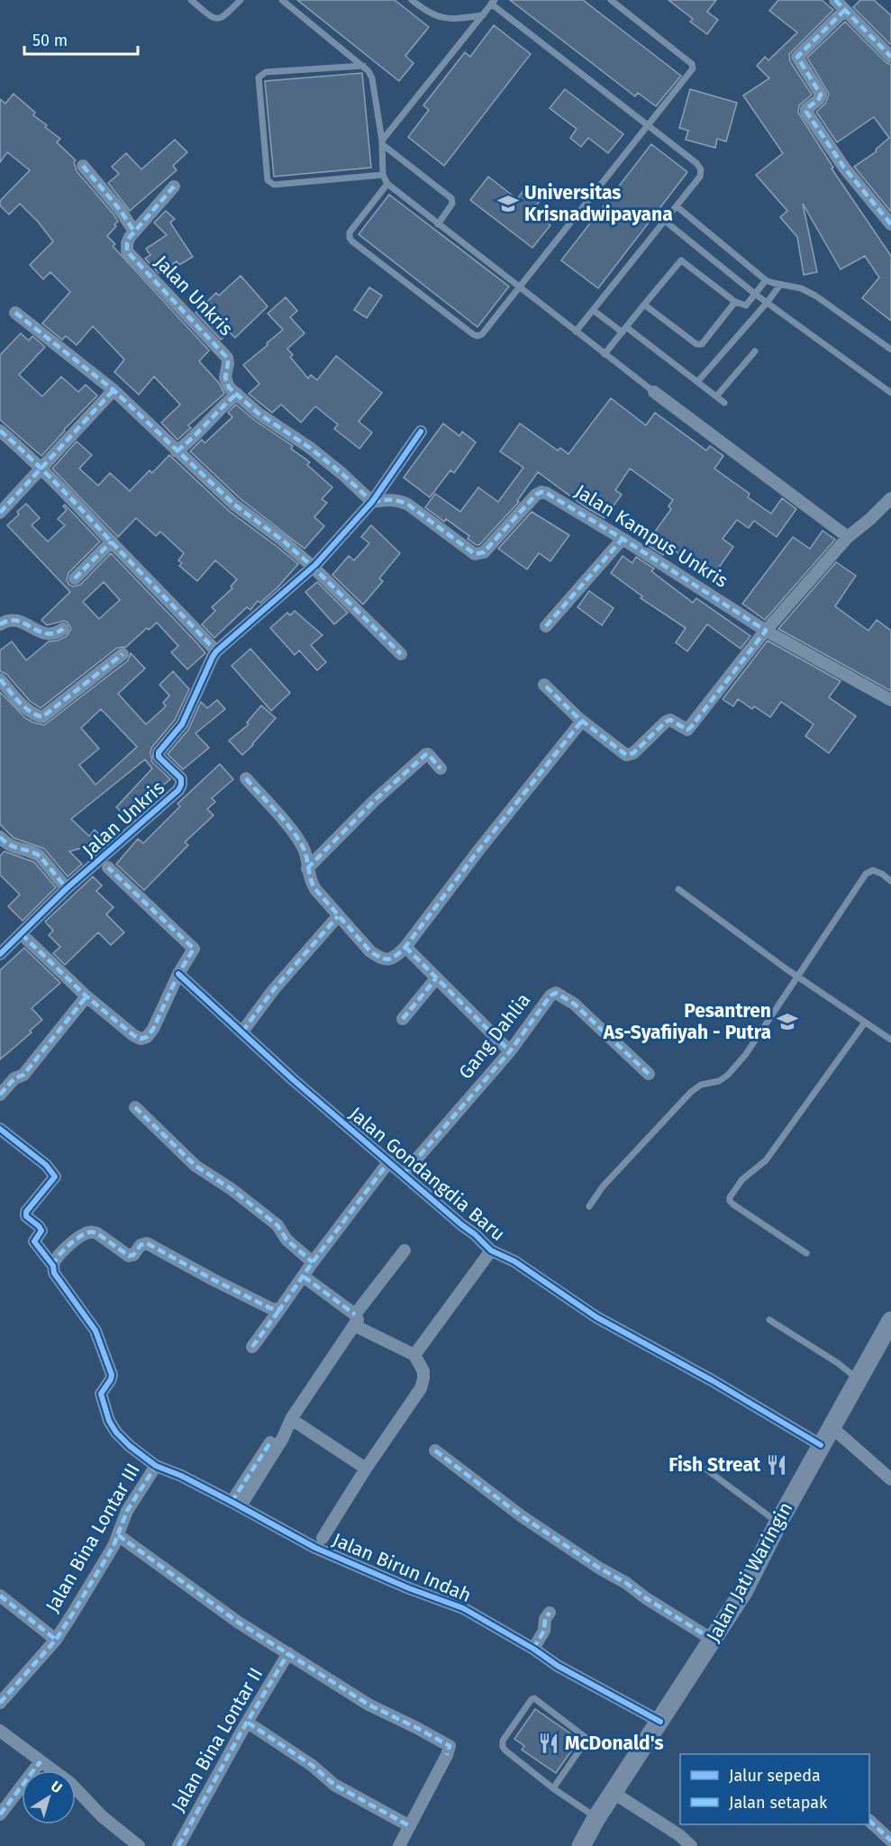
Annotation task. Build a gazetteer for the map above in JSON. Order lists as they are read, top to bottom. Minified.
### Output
{"streets":{"main road":["Jalan Jati Waringin"],"street":["Jalan Unkris","Jalan Kampus Unkris","Gang Dahlia","Jalan Gondangdia Baru","Jalan Bina Lontar III","Jalan Birun Indah","Jalan Bina Lontar II"]},"crossings":[["Jalan Unkris","Jalan Kampus Unkris"],["Gang Dahlia","Jalan Gondangdia Baru"],["Jalan Gondangdia Baru","Jalan Jati Waringin"],["Jalan Bina Lontar III","Jalan Birun Indah"],["Jalan Birun Indah","Jalan Jati Waringin"]],"places":{"school or university":["Universitas Krisnadwipayana","Pesantren As-Syafiiyah - Putra"],"restaurant":["Fish Streat","McDonald's"]},"legend":["Jalur sepeda","Jalan setapak"],"scale_bar":"50 m","north":"top right"}
